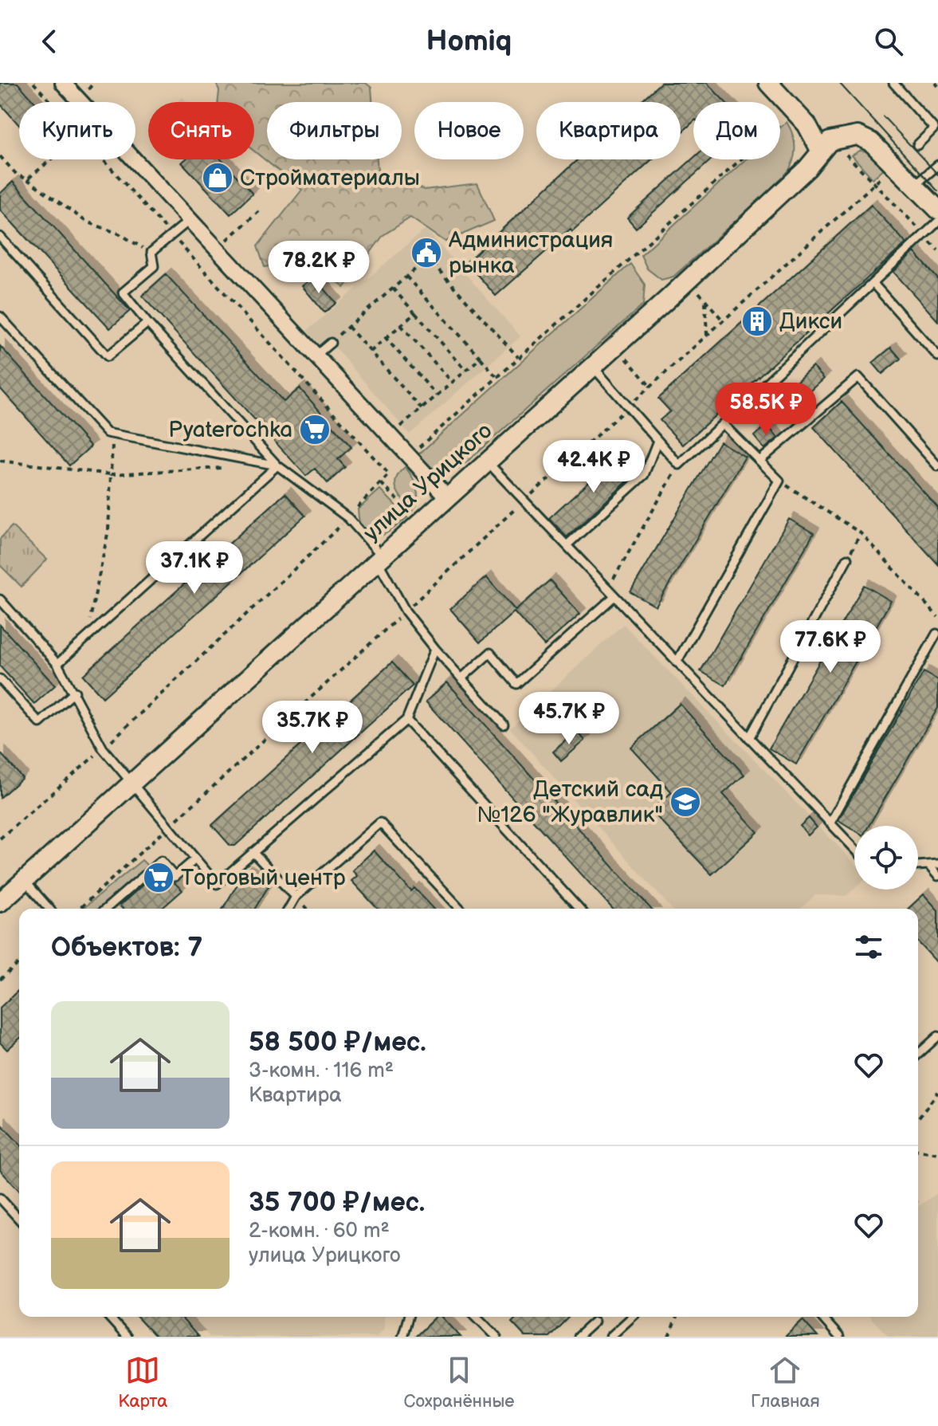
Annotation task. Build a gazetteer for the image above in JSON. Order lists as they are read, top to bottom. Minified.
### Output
{"streets":{"street":["улица Урицкого"]},"places":{"shop":["Стройматериалы"],"public building":["Администрация рынка"],"building":["Дикси"],"supermarket":["Pyaterochka","Торговый центр"],"school or university":["Детский сад №126 \"Журавлик\""]},"page":{"header":"Homiq","chip":["Купить","Снять","Фильтры","Новое","Квартира","Дом"],"price":["78.2K ₽","58.5K ₽","42.4K ₽","37.1K ₽","77.6K ₽","45.7K ₽","35.7K ₽"],"heading":"Объектов: 7","list":[{"name":"58 500 ₽/мес.","note":"3-комн. · 116 m² · Квартира"},{"name":"35 700 ₽/мес.","note":"2-комн. · 60 m² · улица Урицкого"}],"tabs":["Карта","Сохранённые","Главная"]}}
